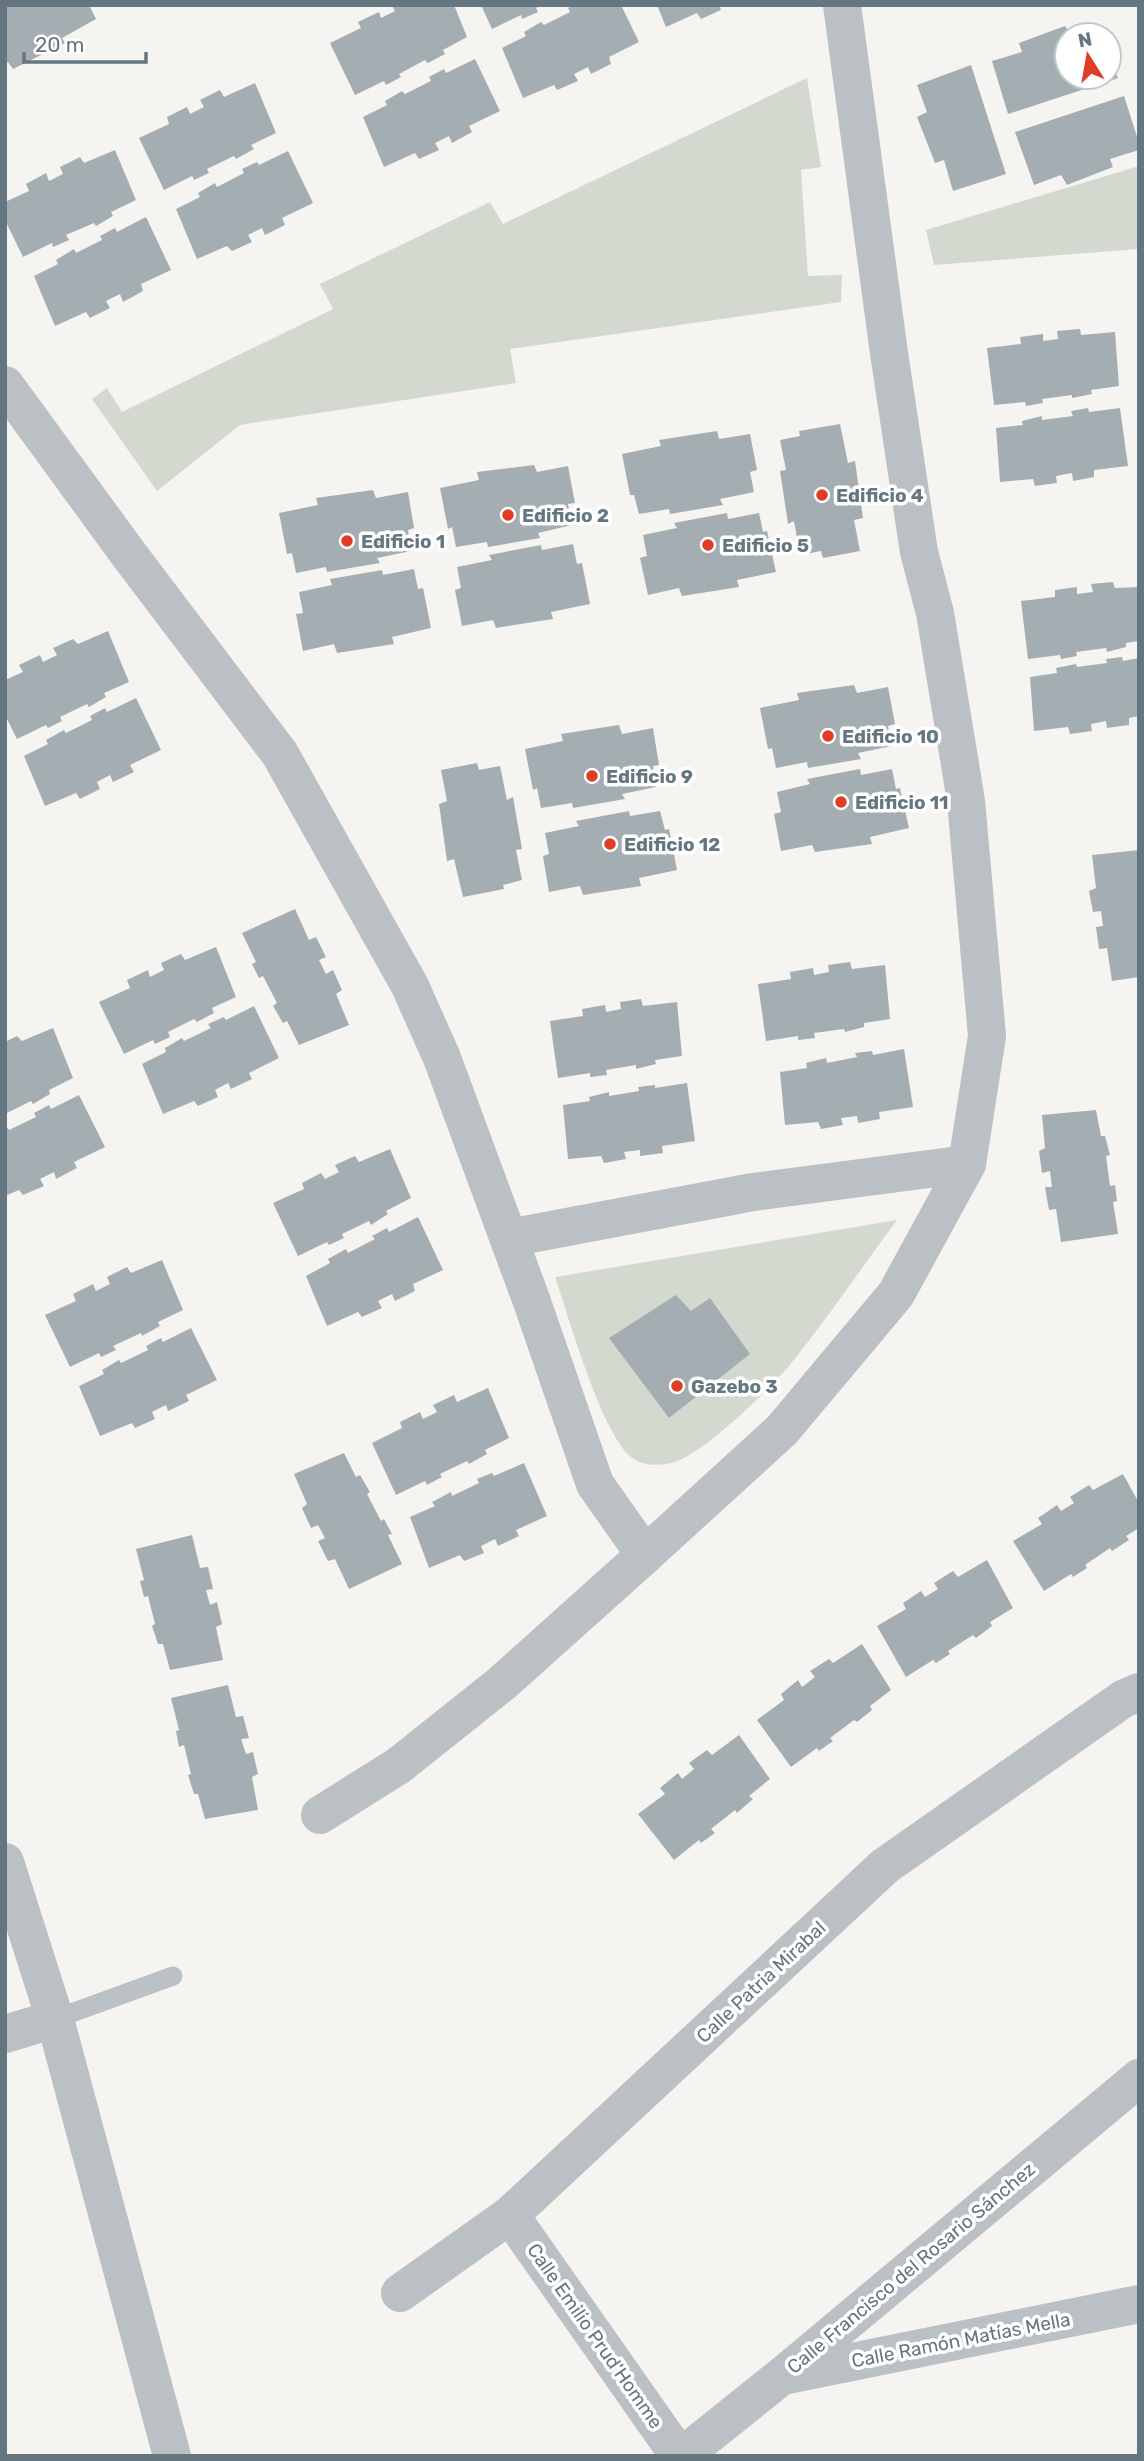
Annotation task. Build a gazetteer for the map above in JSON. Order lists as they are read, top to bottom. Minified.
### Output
{"streets":{"street":["Calle Patria Mirabal","Calle Francisco del Rosario Sánchez","Calle Emilio Prud'Homme","Calle Ramón Matías Mella"]},"crossings":[["Calle Patria Mirabal","Calle Emilio Prud'Homme"],["Calle Francisco del Rosario Sánchez","Calle Emilio Prud'Homme"],["Calle Francisco del Rosario Sánchez","Calle Ramón Matías Mella"]],"places":["Edificio 4","Edificio 2","Edificio 1","Edificio 5","Edificio 10","Edificio 9","Edificio 11","Edificio 12","Gazebo 3"],"scale_bar":"20 m","north":"top"}
